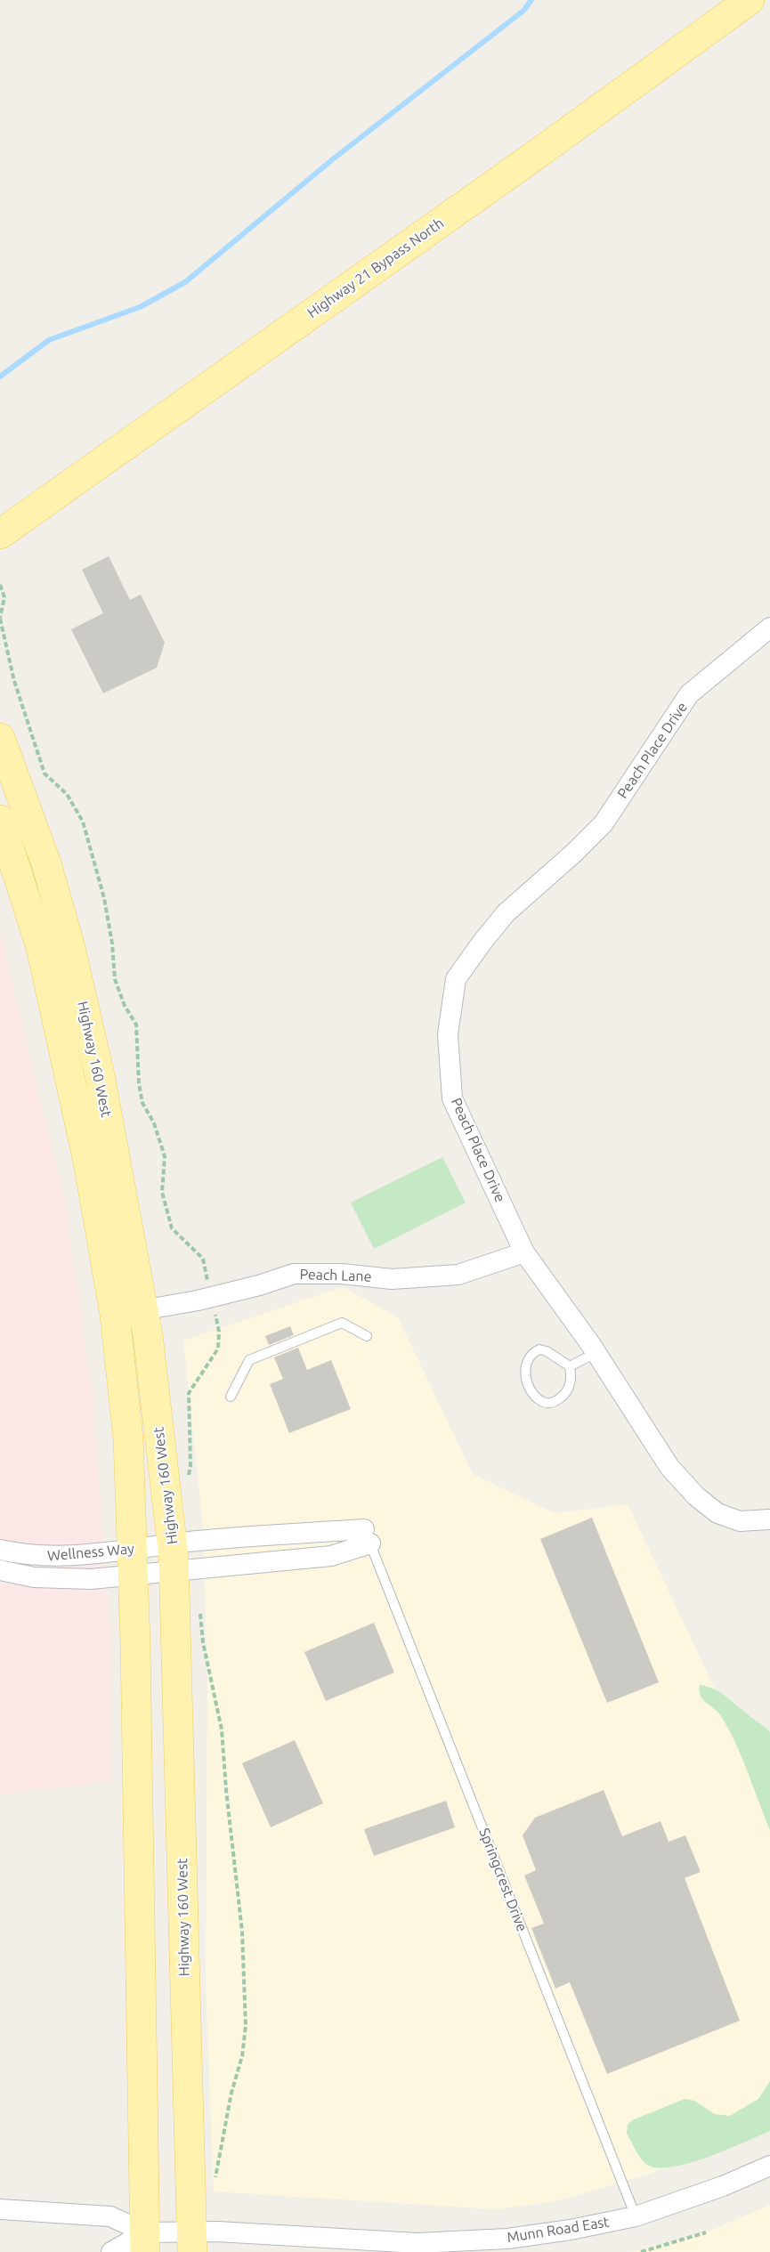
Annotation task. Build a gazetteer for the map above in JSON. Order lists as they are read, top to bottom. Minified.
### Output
{"streets":{"main road":["Highway 21 Bypass North","Highway 160 West"],"street":["Peach Place Drive","Peach Lane","Wellness Way","Munn Road East"],"lane":["Springcrest Drive"]},"crossings":[["Peach Place Drive","Peach Lane"],["Highway 160 West","Peach Lane"],["Highway 160 West","Wellness Way"],["Highway 160 West","Munn Road East"],["Springcrest Drive","Munn Road East"]]}
